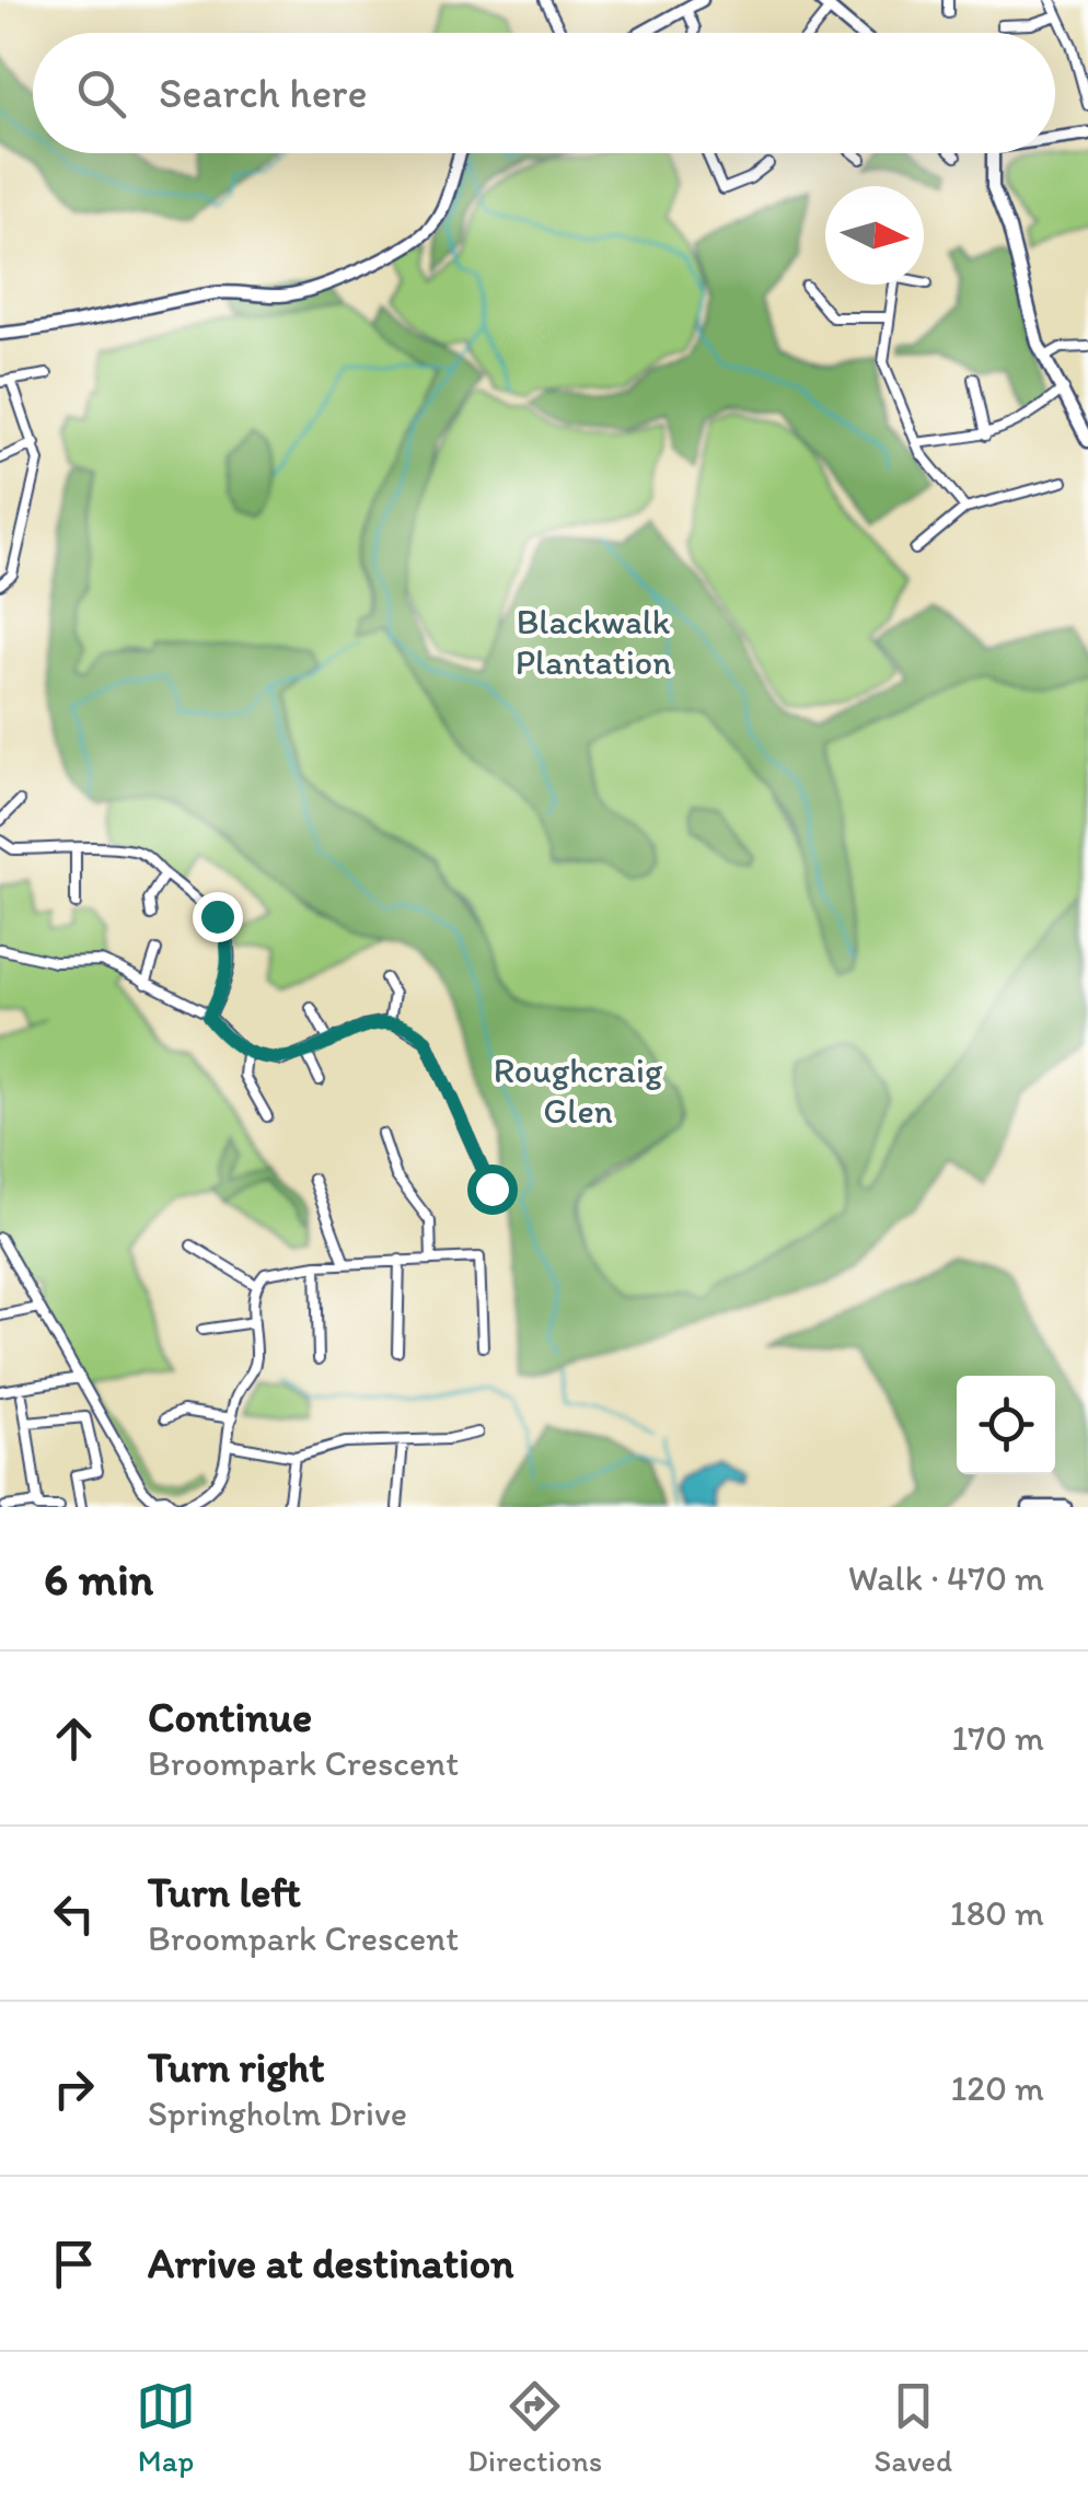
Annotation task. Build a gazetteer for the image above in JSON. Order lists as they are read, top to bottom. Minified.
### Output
{"parks":["Blackwalk Plantation","Roughcraig Glen"],"north":"right","page":{"search":"Search here","heading":["6 min","Walk · 470 m"],"list":[["Continue","Broompark Crescent","170 m"],["Turn left","Broompark Crescent","180 m"],["Turn right","Springholm Drive","120 m"],"Arrive at destination"],"nav":["Map","Directions","Saved"]}}
